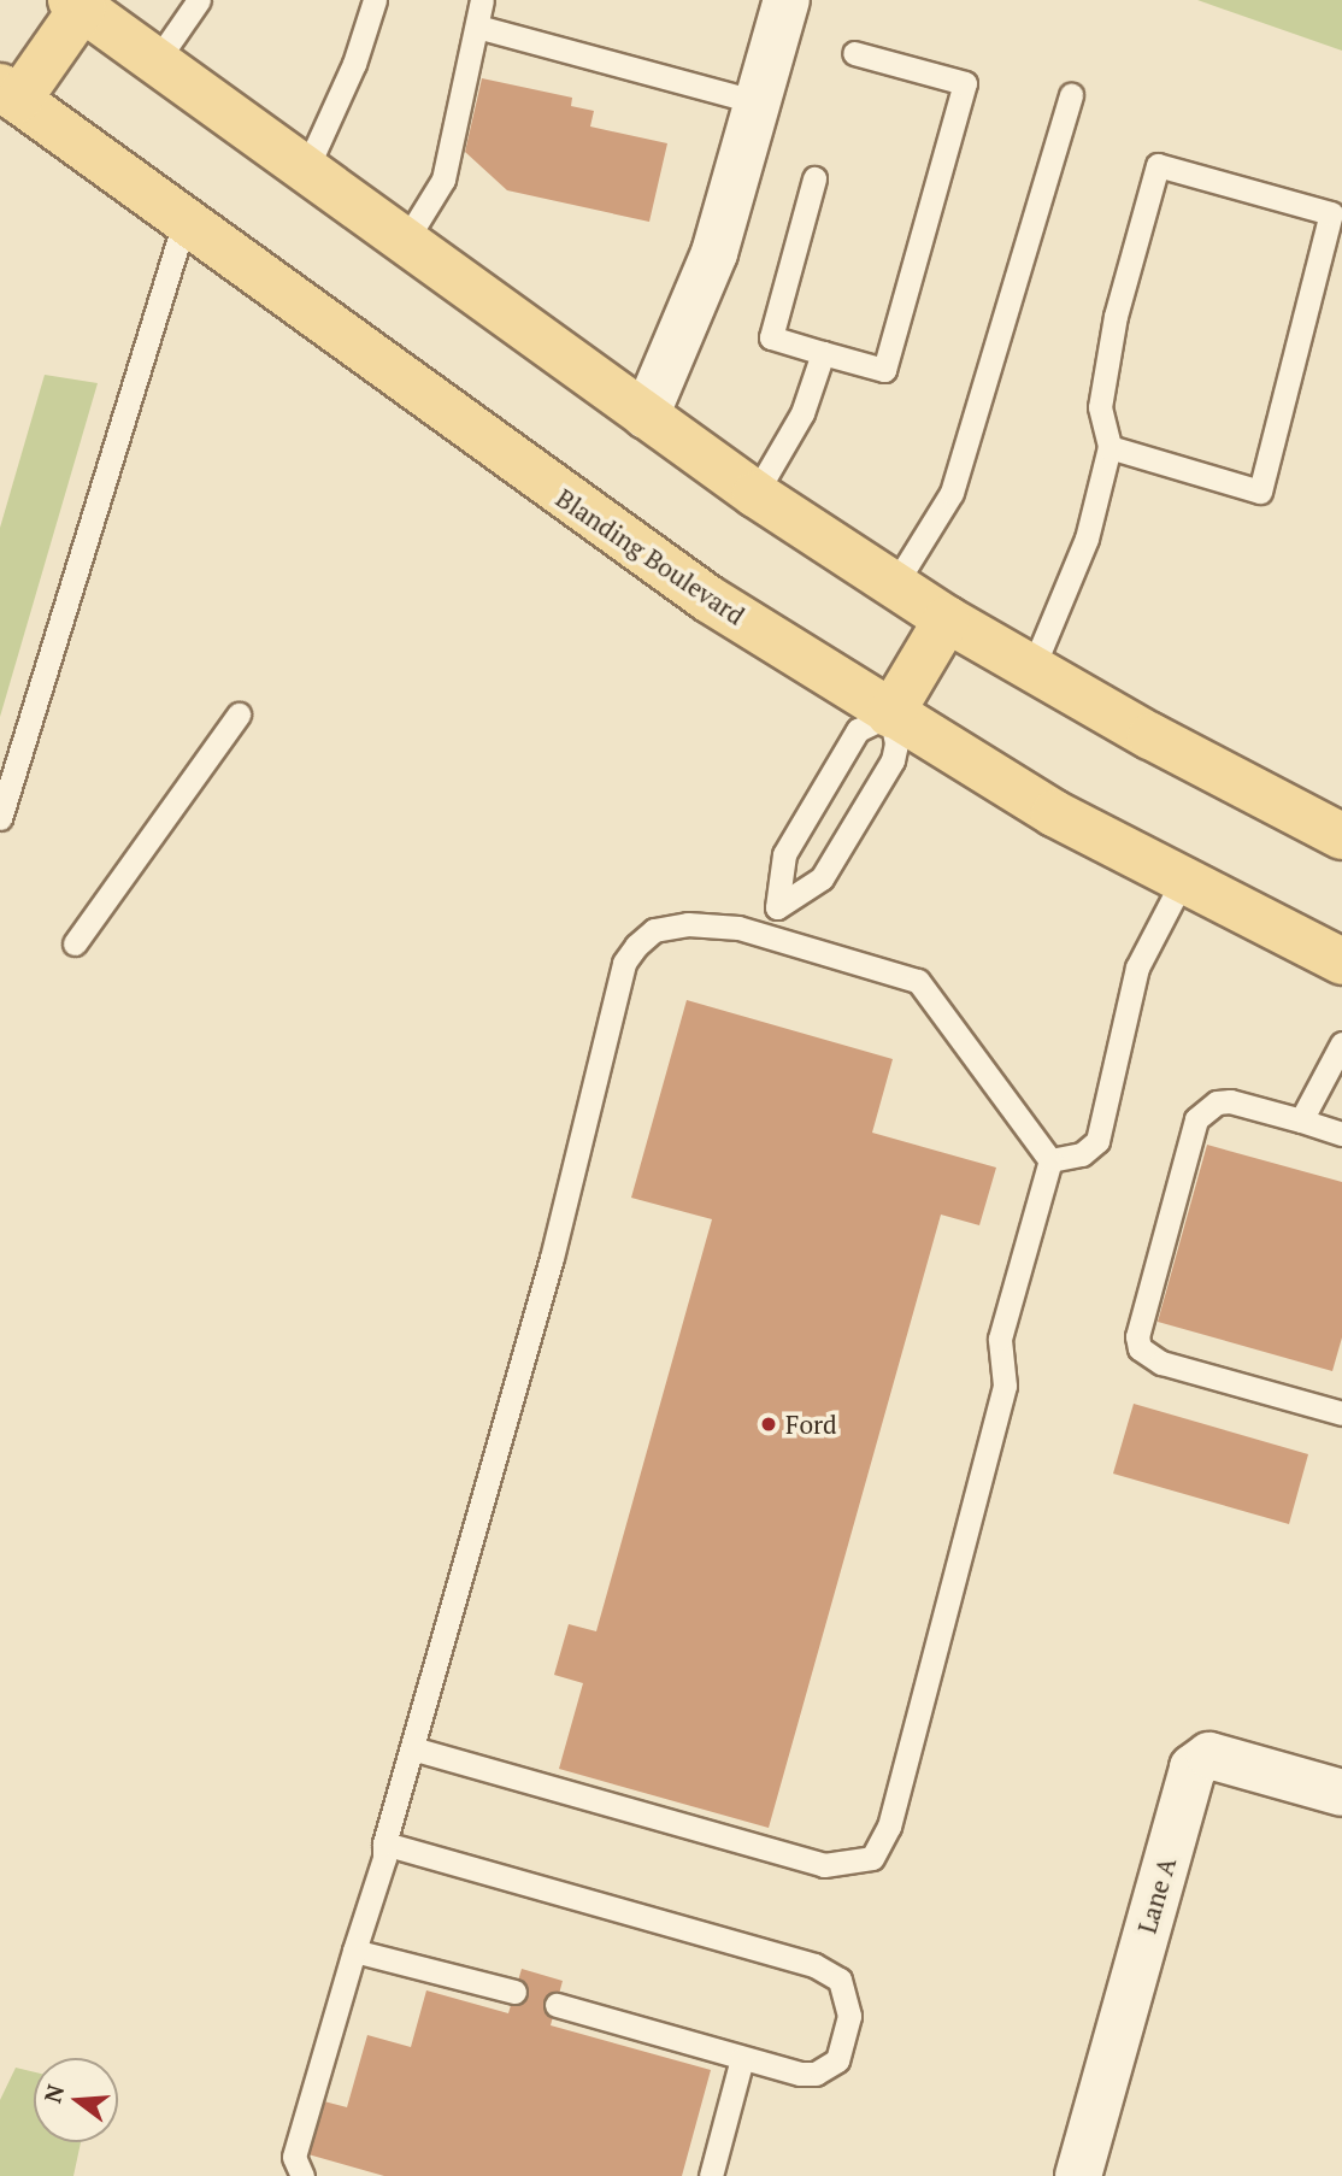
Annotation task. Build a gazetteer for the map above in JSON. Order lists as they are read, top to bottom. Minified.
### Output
{"streets":{"main road":["Blanding Boulevard"],"street":["Lane A"]},"places":["Ford"],"north":"left"}
